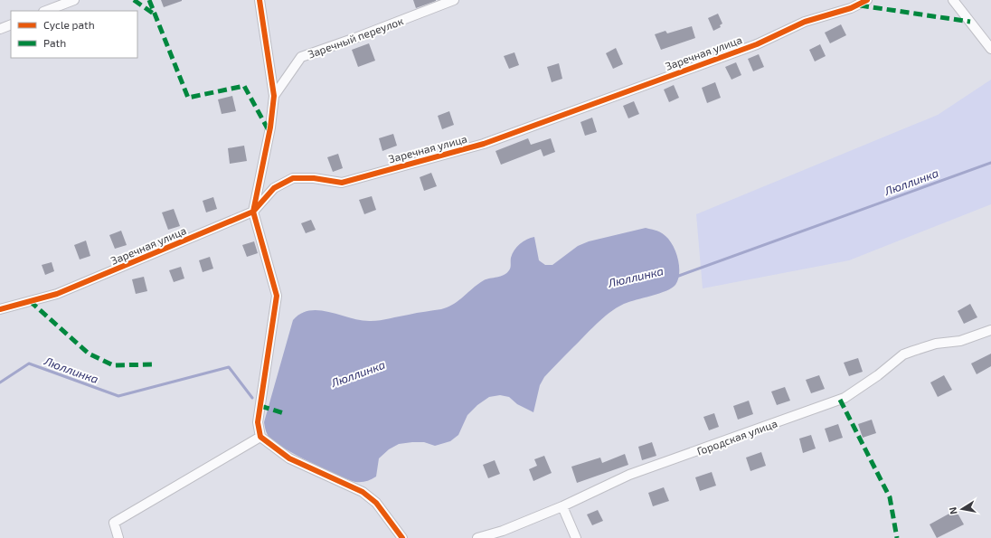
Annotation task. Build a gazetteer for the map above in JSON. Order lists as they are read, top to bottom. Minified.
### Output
{"streets":{"street":["Заречный переулок","Заречная улица","Городская улица"]},"water":["Люллинка"],"legend":["Cycle path","Path"],"north":"left"}
